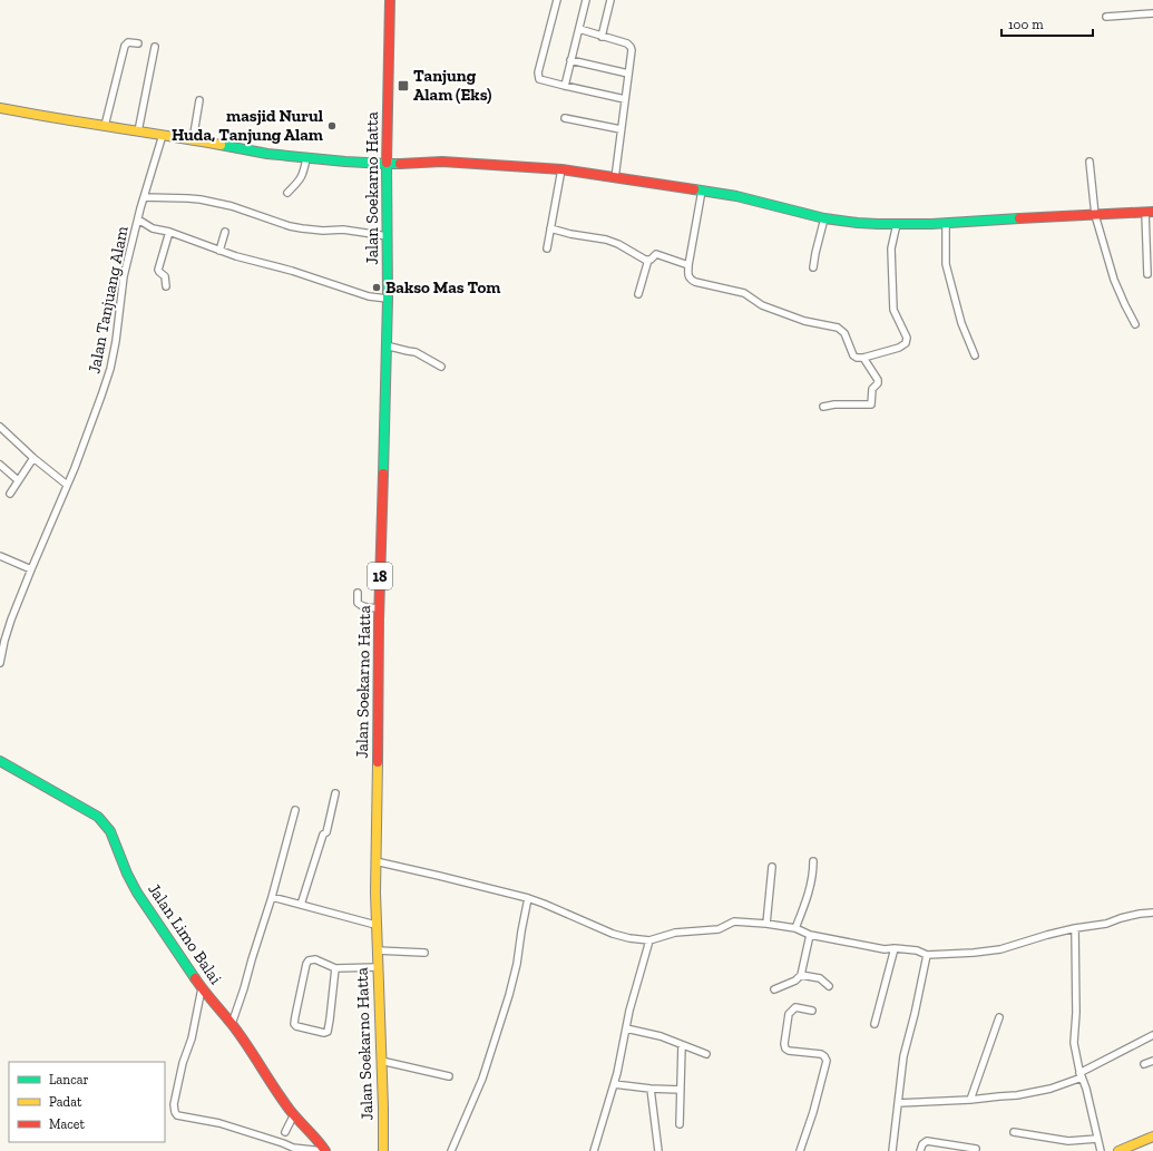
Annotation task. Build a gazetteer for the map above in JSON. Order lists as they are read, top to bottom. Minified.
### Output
{"streets":{"main road":["Jalan Soekarno Hatta","18","Jalan Limo Balai"],"street":["Jalan Tanjuang Alam"]},"places":{"transit":["Tanjung Alam (Eks)"],"other":["masjid Nurul Huda, Tanjung Alam","Bakso Mas Tom"]},"legend":["Lancar","Padat","Macet"],"scale_bar":"100 m"}
